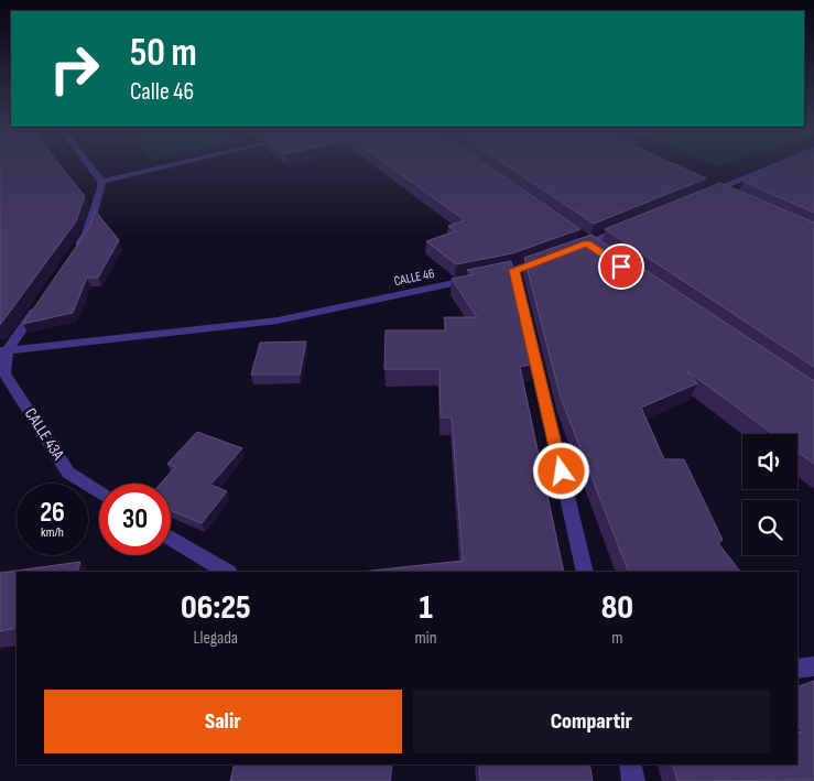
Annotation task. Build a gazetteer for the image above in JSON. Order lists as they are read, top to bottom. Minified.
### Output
{"streets":{"street":["CALLE 46","CALLE 43A"]},"crossings":[["CALLE 46","CALLE 43A"]],"page":{"turn":["50 m","Calle 46"],"speed":"26 km/h","limit":"30","eta":["06:25","Llegada","1","min","80","m"],"buttons":["Salir","Compartir"]}}
